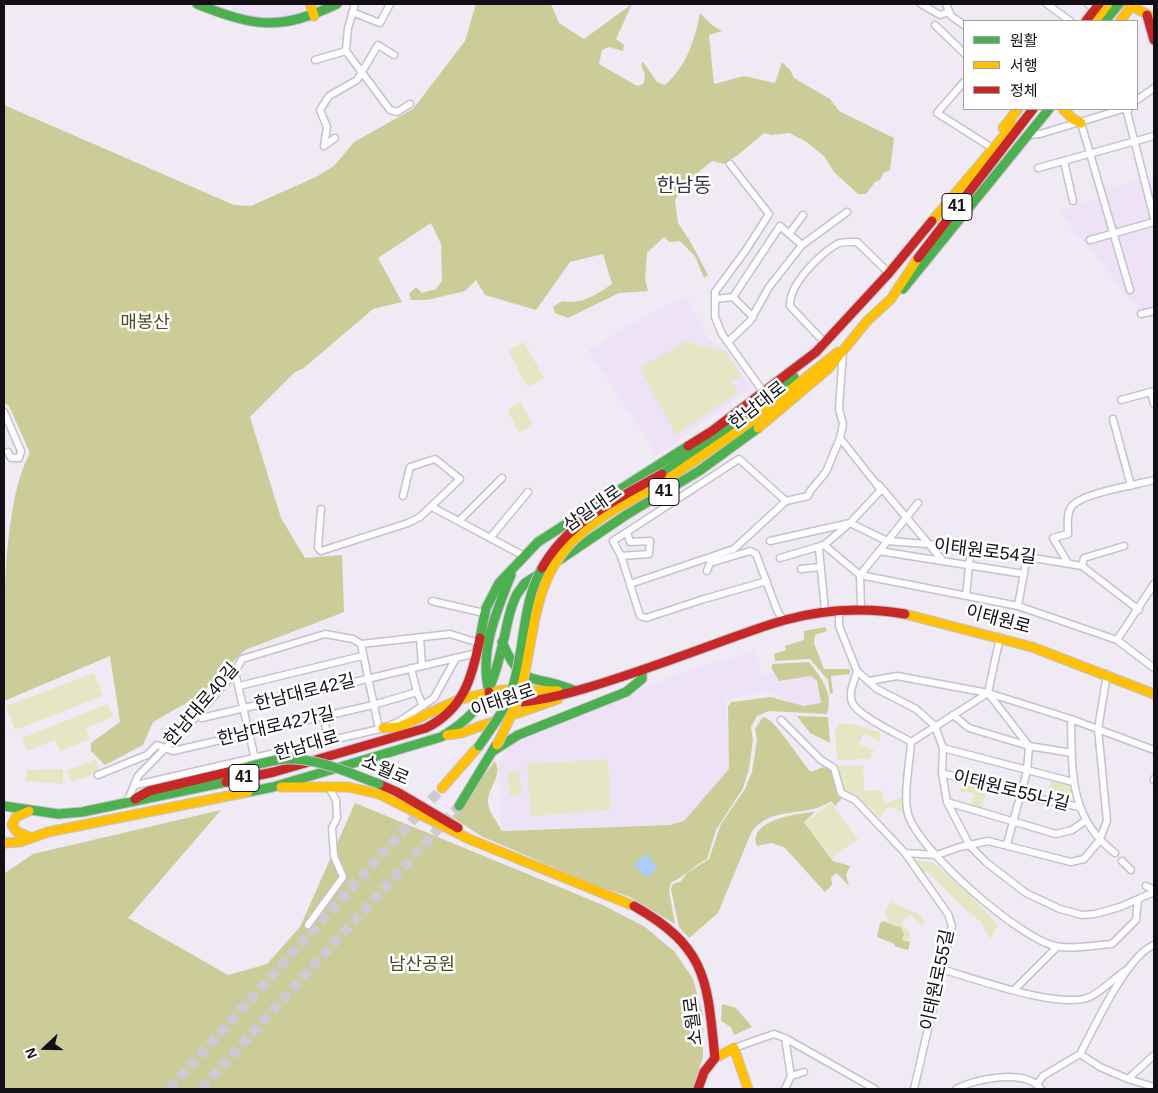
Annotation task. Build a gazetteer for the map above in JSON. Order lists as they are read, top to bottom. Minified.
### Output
{"streets":{"main road":["41","한남대로","삼일대로","이태원로","소월로"],"street":["이태원로54길","한남대로42길","한남대로40길","한남대로42가길","이태원로55나길","이태원로55길"]},"crossings":[["한남대로","삼일대로"],["한남대로","이태원로"],["한남대로","한남대로42길"],["한남대로","한남대로40길"],["한남대로","소월로"],["이태원로","한남대로42길"],["한남대로42길","한남대로40길"],["한남대로42길","한남대로42가길"],["한남대로40길","한남대로42가길"],["한남대로40길","소월로"]],"districts":["한남동"],"parks":["매봉산","남산공원"],"legend":["원활","서행","정체"],"north":"left"}
